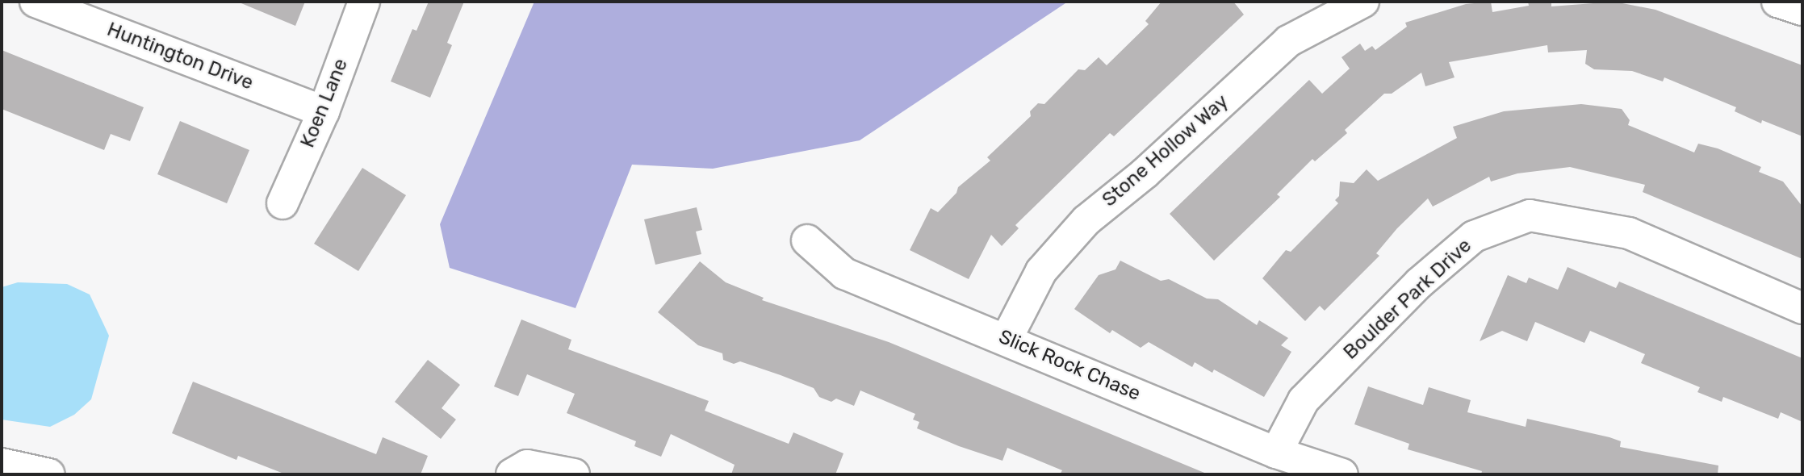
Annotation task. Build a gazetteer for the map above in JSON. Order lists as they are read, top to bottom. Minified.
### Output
{"streets":{"street":["Huntington Drive","Koen Lane","Stone Hollow Way","Boulder Park Drive","Slick Rock Chase"]},"crossings":[["Huntington Drive","Koen Lane"],["Stone Hollow Way","Slick Rock Chase"],["Boulder Park Drive","Slick Rock Chase"]]}
